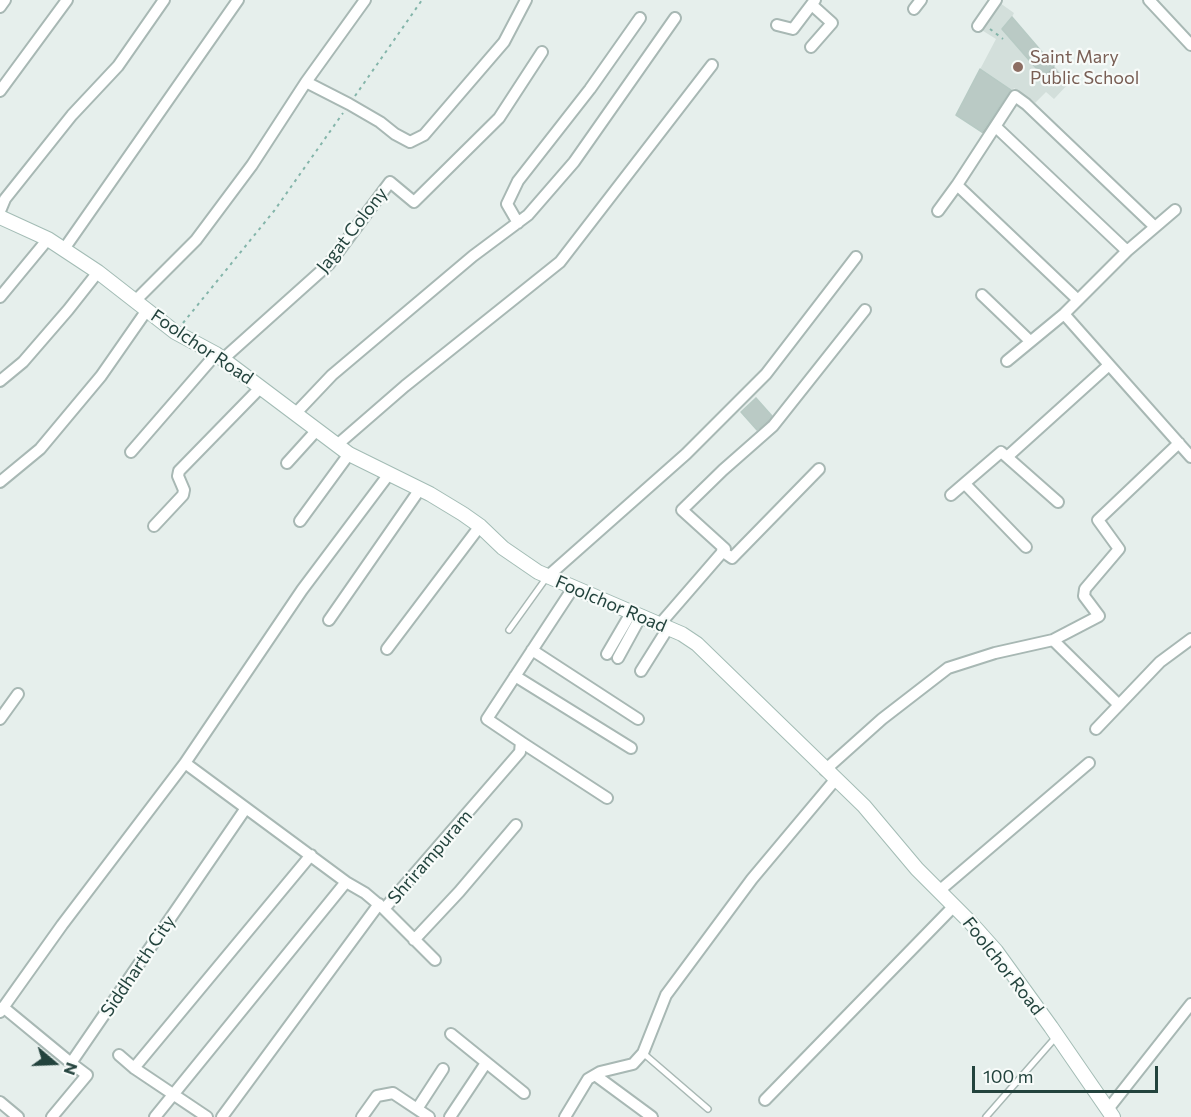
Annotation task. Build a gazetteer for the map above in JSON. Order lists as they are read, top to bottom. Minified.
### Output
{"streets":{"street":["Jagat Colony","Foolchor Road","Shrirampuram","Siddharth City"]},"crossings":[["Jagat Colony","Foolchor Road"],["Shrirampuram","Siddharth City"]],"places":["Saint Mary Public School"],"scale_bar":"100 m","north":"right"}
